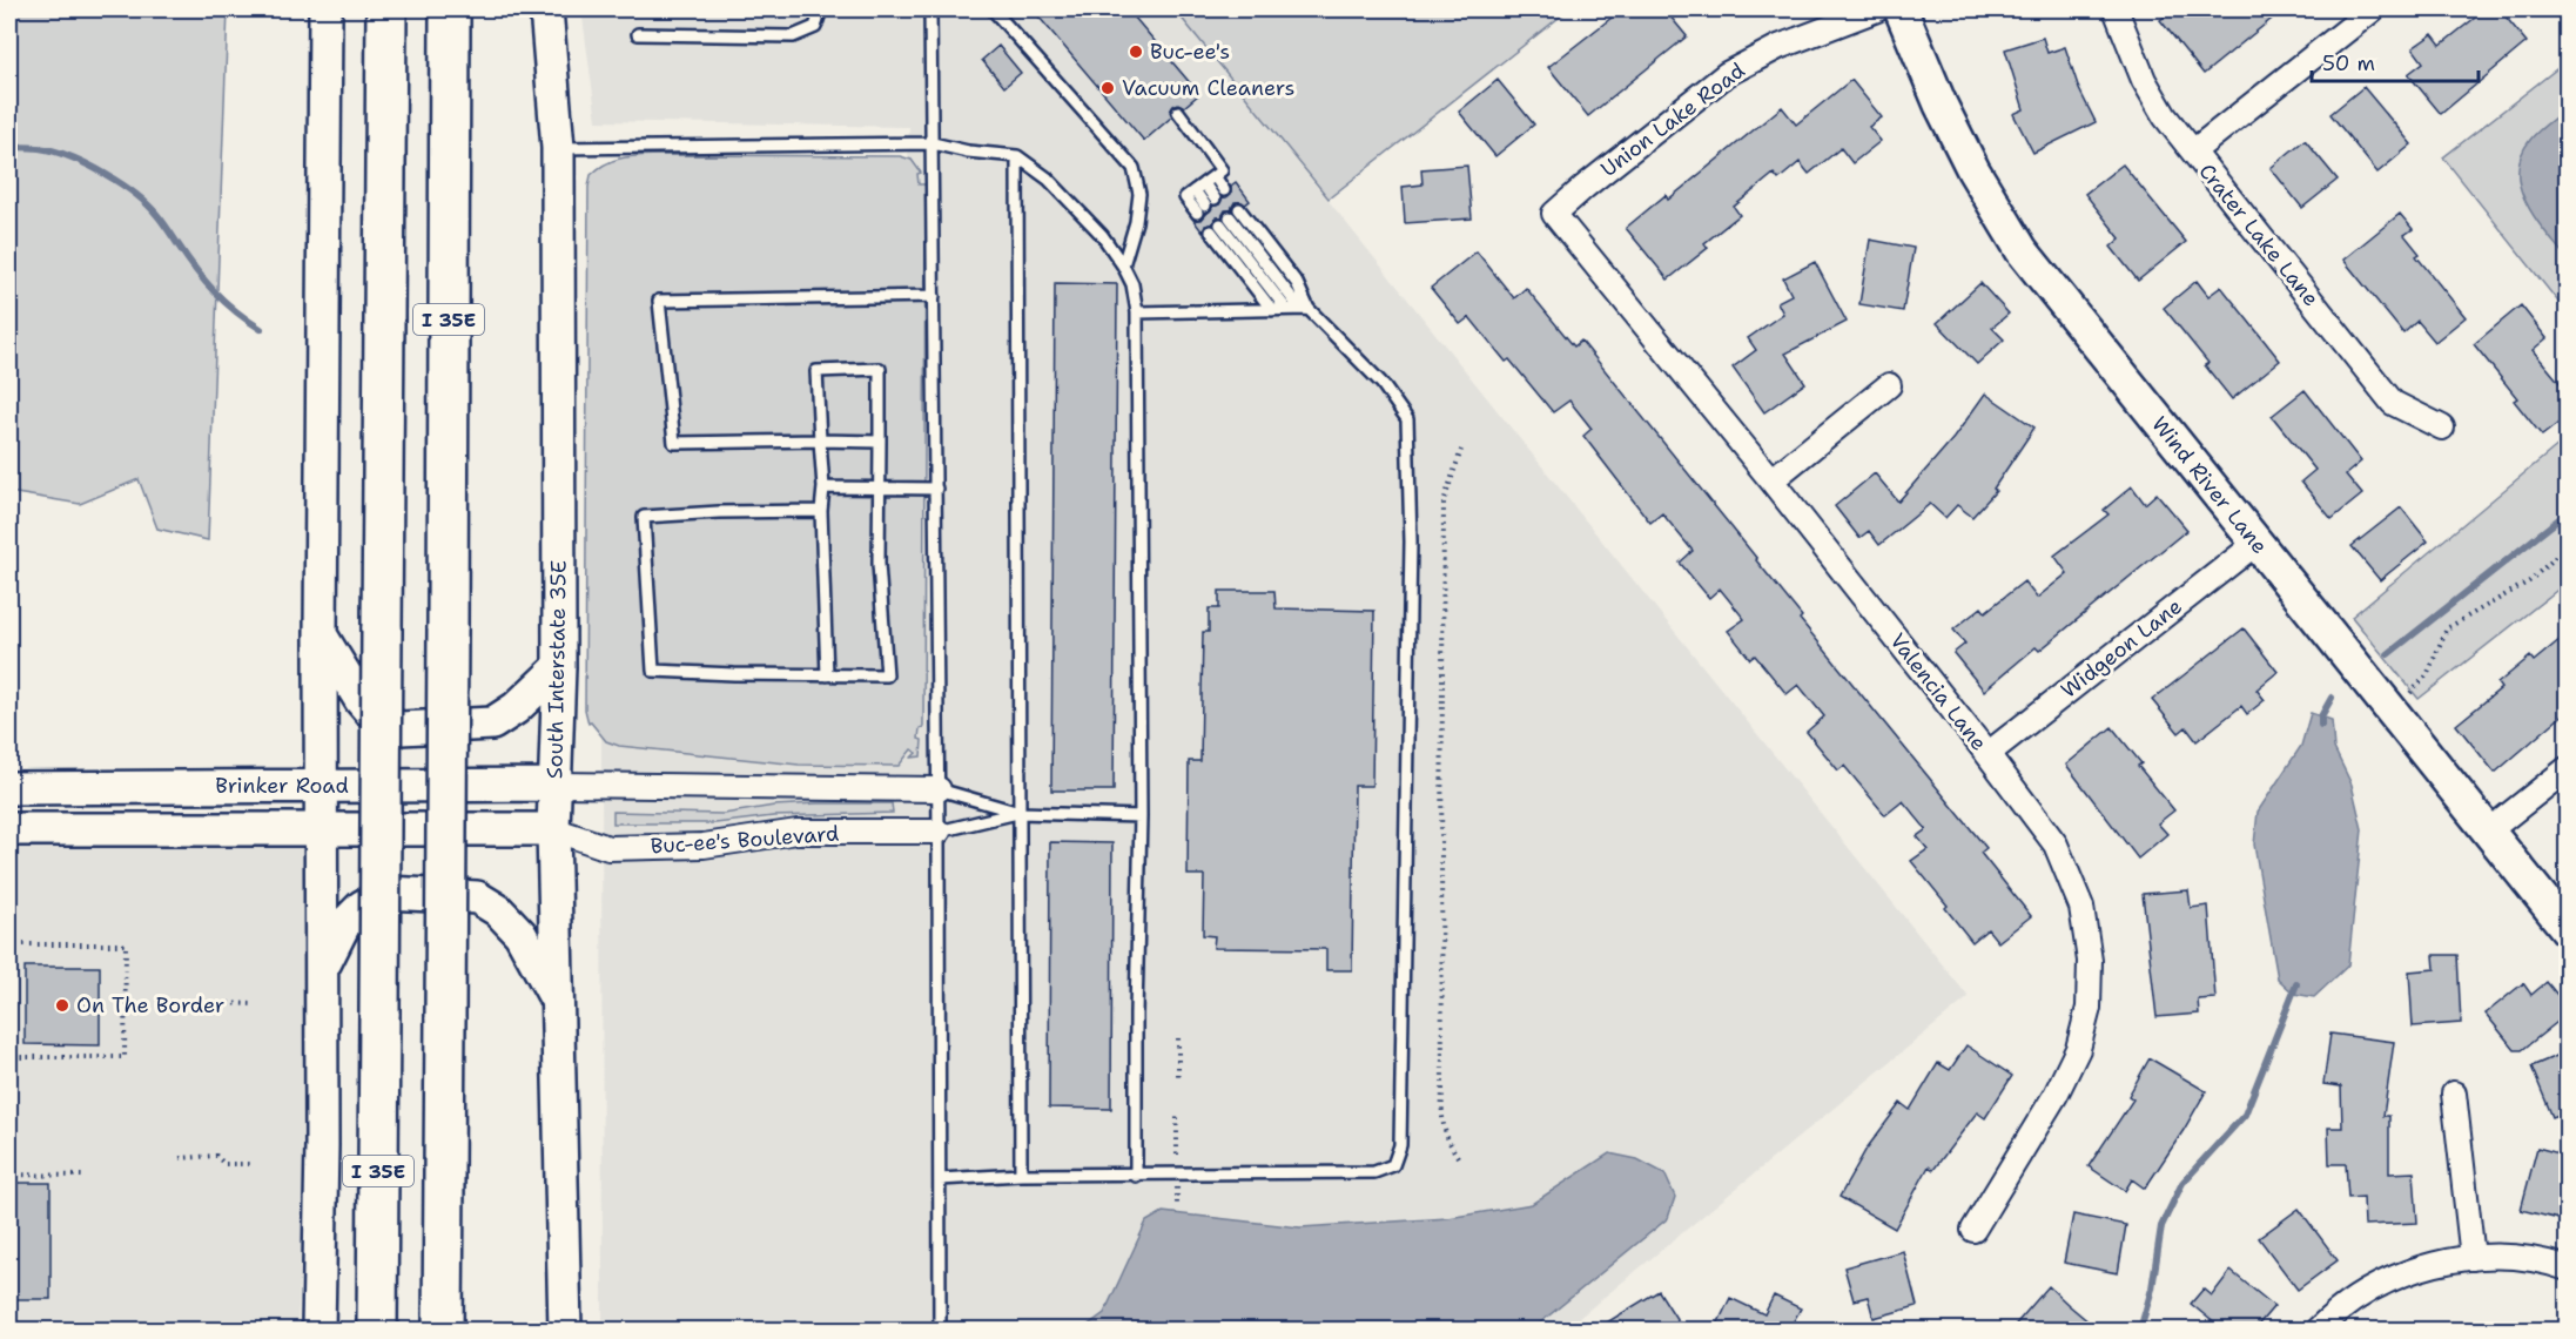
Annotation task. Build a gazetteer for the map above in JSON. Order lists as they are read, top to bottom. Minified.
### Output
{"streets":{"highway":["I 35E"],"main road":["Wind River Lane","South Interstate 35E","Brinker Road"],"street":["Union Lake Road","Crater Lake Lane","Widgeon Lane","Valencia Lane","Buc-ee's Boulevard"]},"crossings":[["Union Lake Road","Valencia Lane"],["Wind River Lane","Widgeon Lane"],["Widgeon Lane","Valencia Lane"],["South Interstate 35E","Brinker Road"],["South Interstate 35E","Buc-ee's Boulevard"],["Brinker Road","Buc-ee's Boulevard"]],"places":["Buc-ee's","Vacuum Cleaners","On The Border"],"scale_bar":"50 m"}
